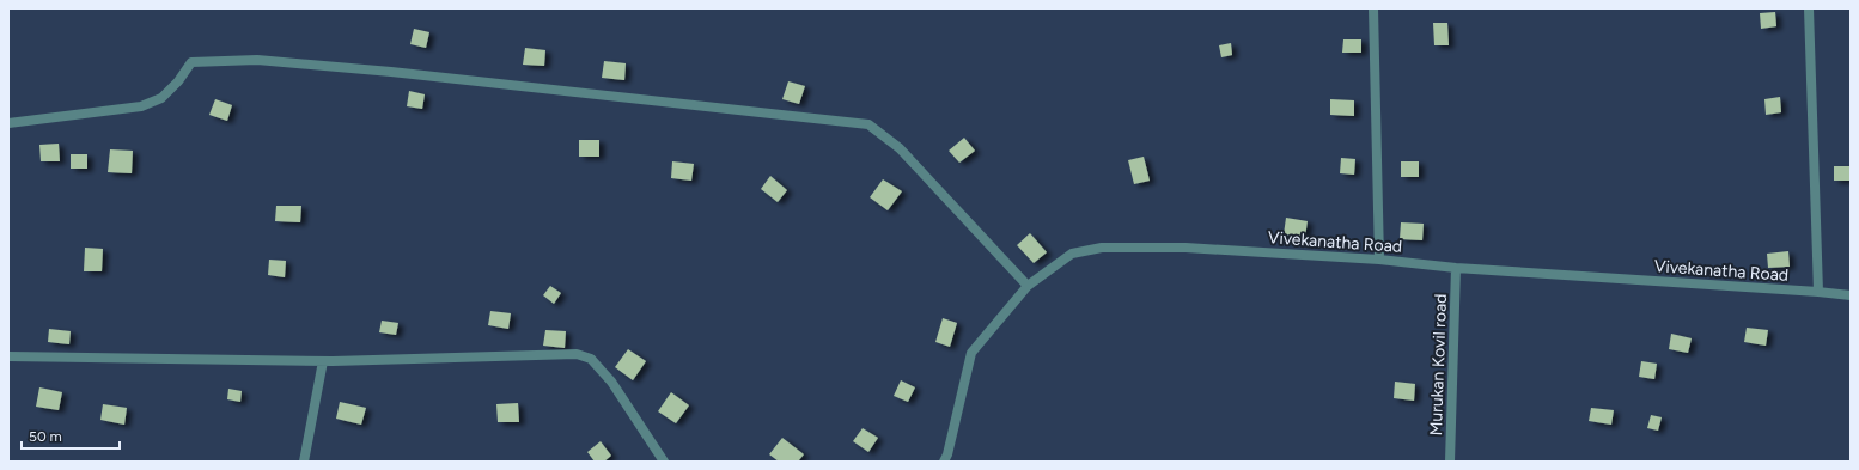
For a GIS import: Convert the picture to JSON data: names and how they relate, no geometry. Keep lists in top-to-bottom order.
{
  "streets": {
    "street": ["Vivekanatha Road", "Murukan Kovil road"]
  },
  "crossings": [
    ["Vivekanatha Road", "Murukan Kovil road"]
  ],
  "scale_bar": "50 m"
}
